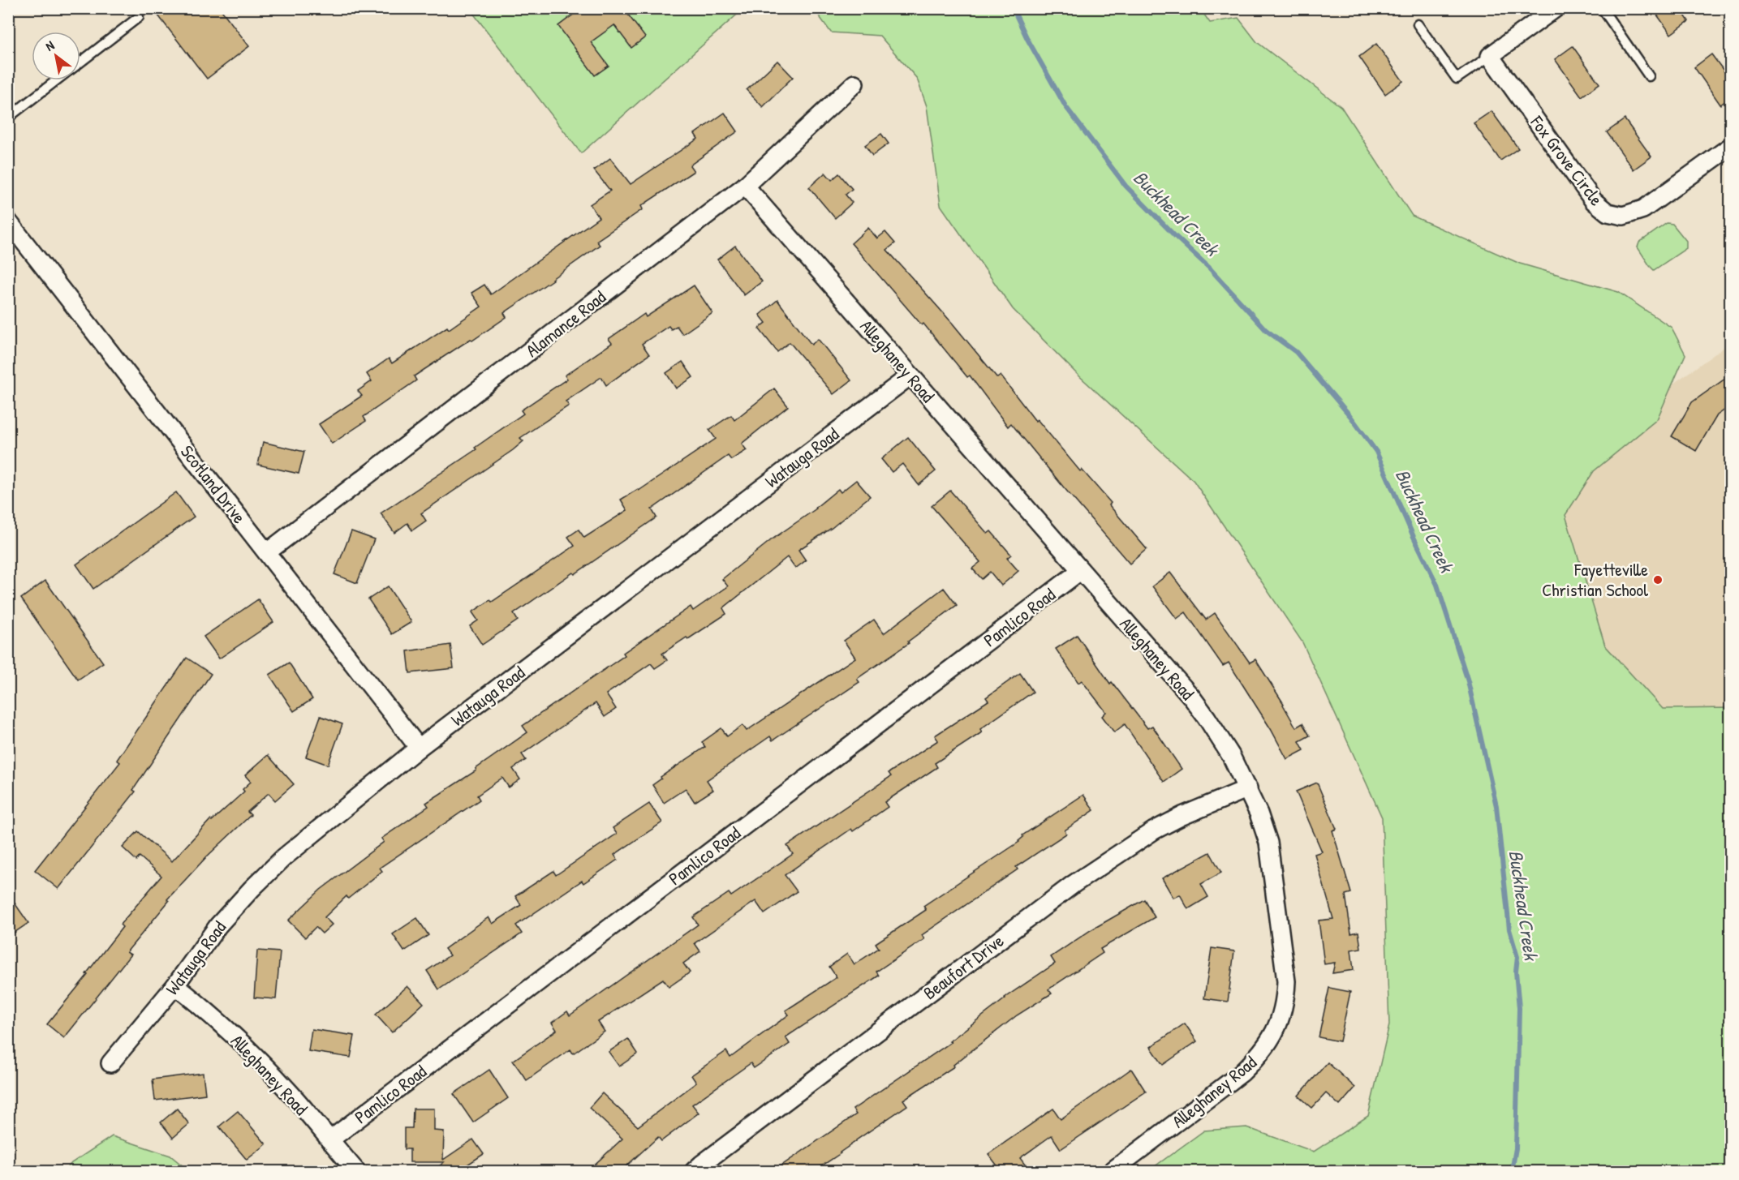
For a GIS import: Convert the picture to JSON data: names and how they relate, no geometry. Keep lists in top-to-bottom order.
{
  "streets": {
    "street": [
      "Fox Grove Circle",
      "Alamance Road",
      "Alleghaney Road",
      "Watauga Road",
      "Scotland Drive",
      "Pamlico Road",
      "Beaufort Drive"
    ]
  },
  "crossings": [
    ["Alamance Road", "Alleghaney Road"],
    ["Alamance Road", "Scotland Drive"],
    ["Alleghaney Road", "Watauga Road"],
    ["Alleghaney Road", "Pamlico Road"],
    ["Alleghaney Road", "Beaufort Drive"],
    ["Watauga Road", "Scotland Drive"]
  ],
  "water": ["Buckhead Creek"],
  "places": ["Fayetteville Christian School"],
  "north": "top left"
}
